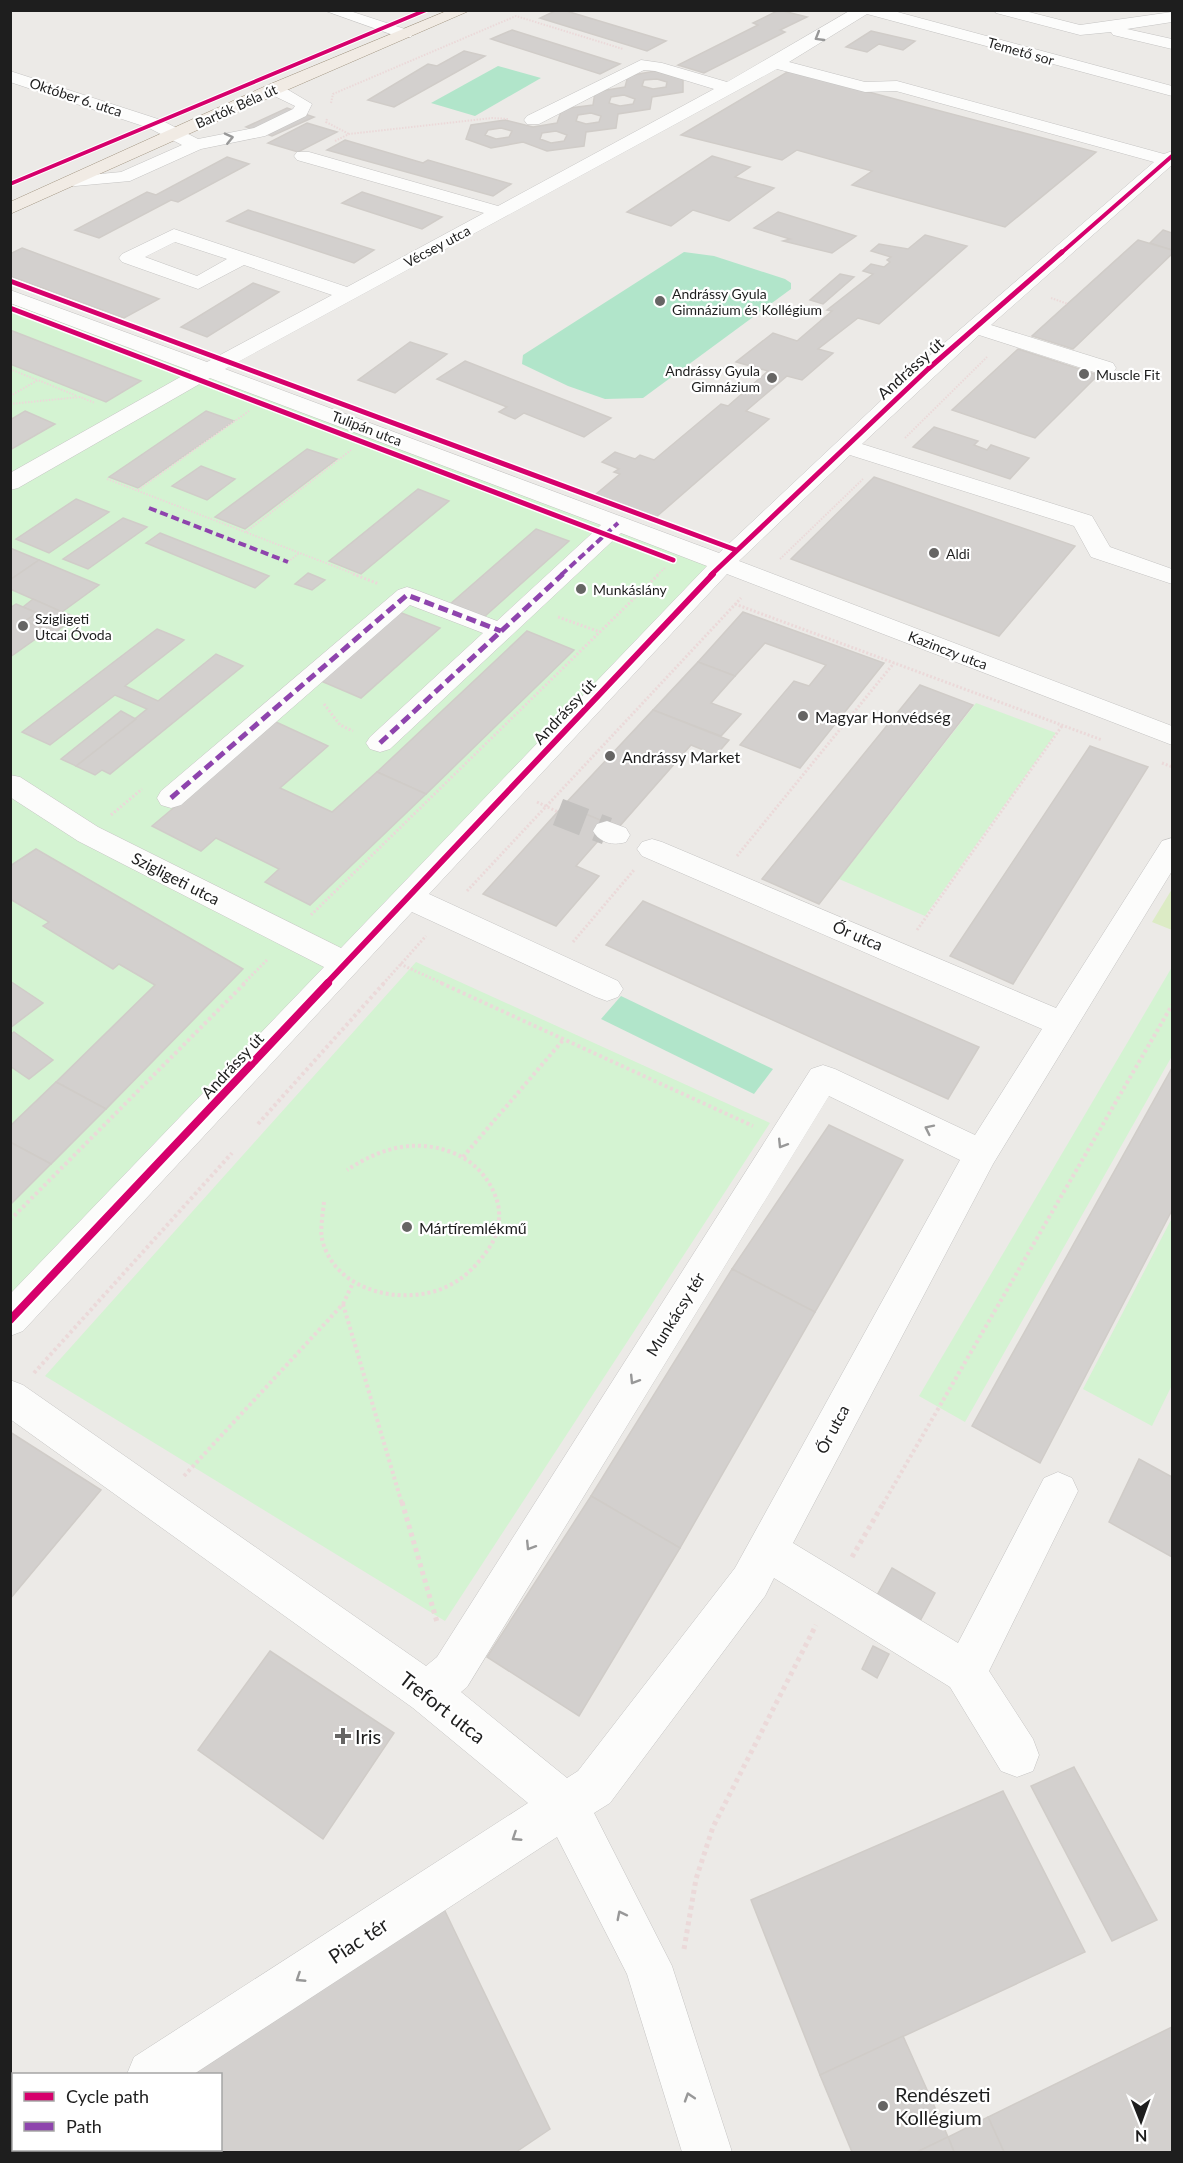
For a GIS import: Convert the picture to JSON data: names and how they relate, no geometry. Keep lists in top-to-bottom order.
{
  "streets": {
    "main road": ["Bartók Béla út"],
    "street": [
      "Temető sor",
      "Október 6. utca",
      "Vécsey utca",
      "Andrássy út",
      "Tulipán utca",
      "Kazinczy utca",
      "Szigligeti utca",
      "Őr utca",
      "Munkácsy tér",
      "Trefort utca",
      "Piac tér"
    ]
  },
  "crossings": [
    ["Október 6. utca", "Bartók Béla út"],
    ["Vécsey utca", "Tulipán utca"],
    ["Andrássy út", "Tulipán utca"],
    ["Andrássy út", "Kazinczy utca"],
    ["Andrássy út", "Szigligeti utca"],
    ["Tulipán utca", "Kazinczy utca"],
    ["Őr utca", "Munkácsy tér"],
    ["Őr utca", "Trefort utca"],
    ["Őr utca", "Piac tér"],
    ["Munkácsy tér", "Trefort utca"],
    ["Trefort utca", "Piac tér"]
  ],
  "one_way": ["Munkácsy tér", "Trefort utca", "Piac tér"],
  "places": {
    "other": [
      "Andrássy Gyula Gimnázium és Kollégium",
      "Muscle Fit",
      "Andrássy Gyula Gimnázium",
      "Aldi",
      "Munkáslány",
      "Szigligeti Utcai Óvoda",
      "Magyar Honvédség",
      "Andrássy Market",
      "Mártíremlékmű",
      "Rendészeti Kollégium"
    ],
    "health": ["Iris"]
  },
  "legend": ["Cycle path", "Path"],
  "north": "bottom"
}
